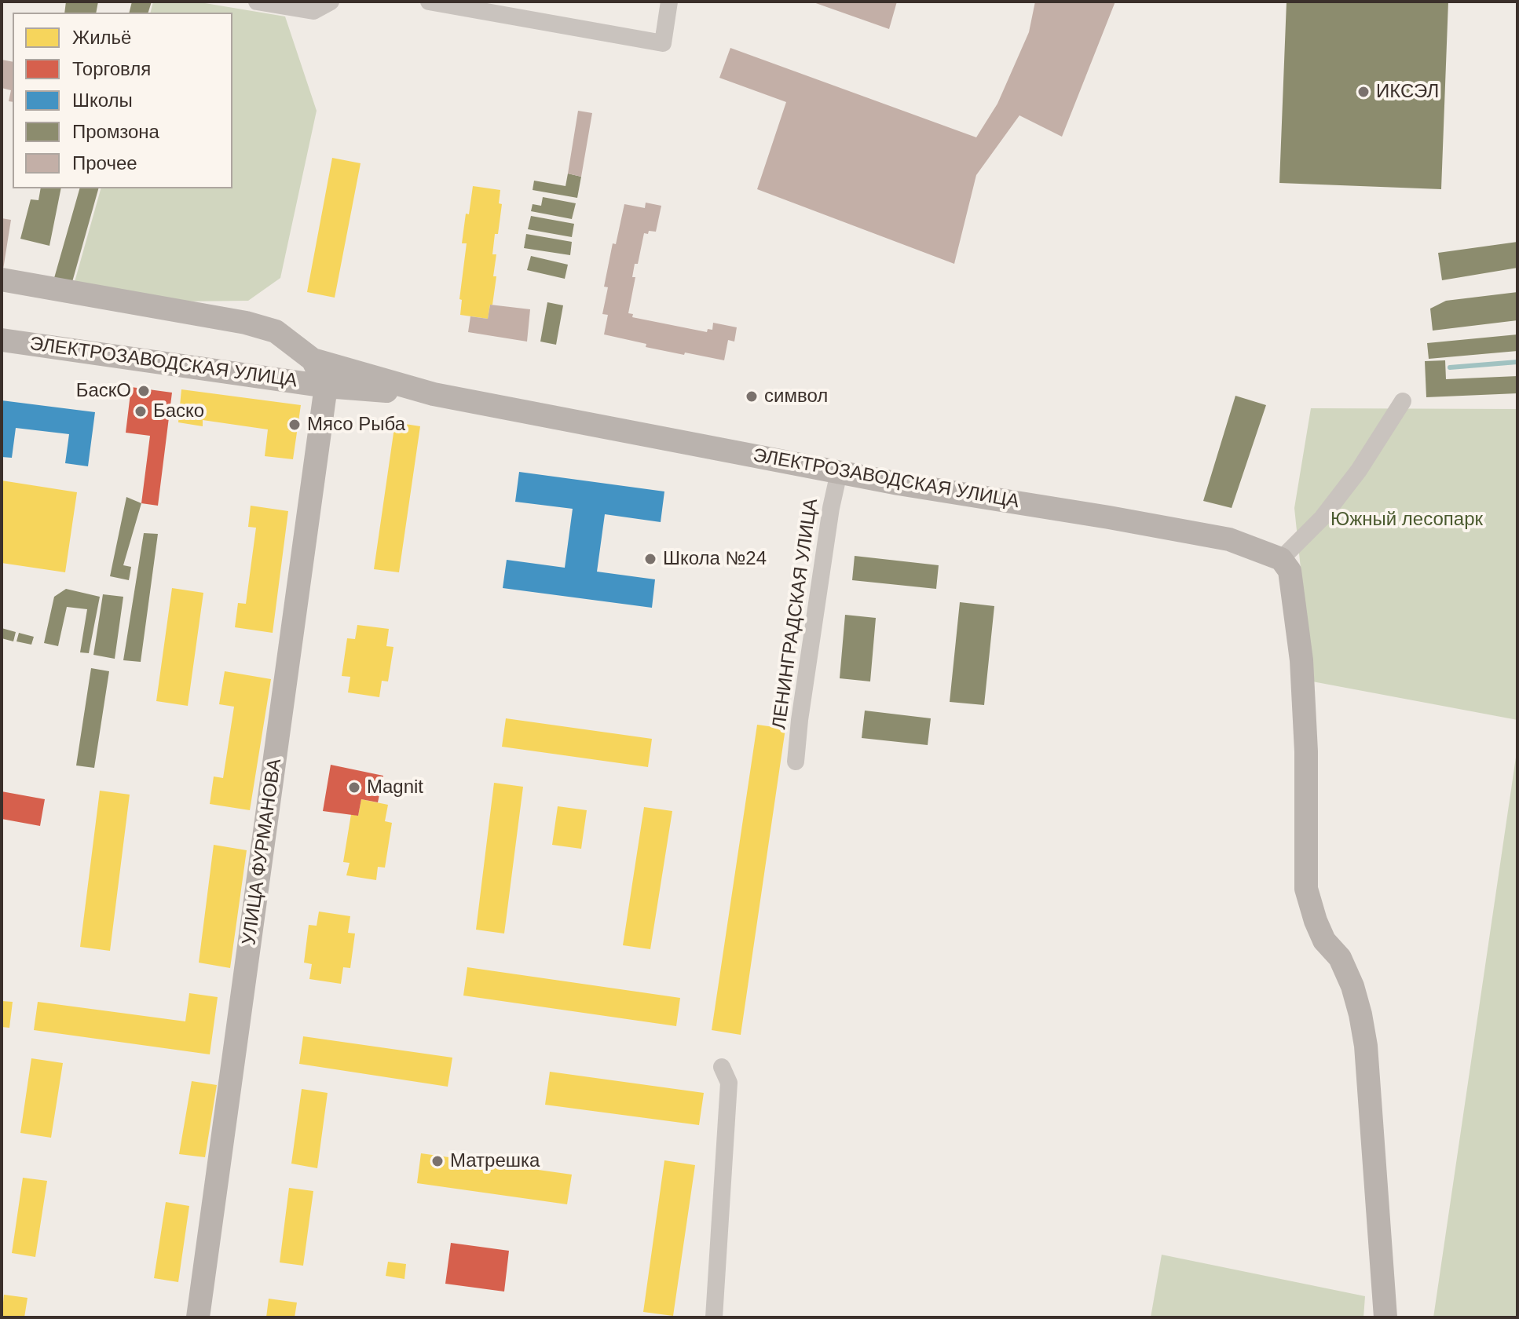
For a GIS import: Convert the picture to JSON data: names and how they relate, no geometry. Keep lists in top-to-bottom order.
{
  "streets": {
    "street": ["ЭЛЕКТРОЗАВОДСКАЯ УЛИЦА", "ЛЕНИНГРАДСКАЯ УЛИЦА", "УЛИЦА ФУРМАНОВА"]
  },
  "crossings": [
    ["ЭЛЕКТРОЗАВОДСКАЯ УЛИЦА", "ЛЕНИНГРАДСКАЯ УЛИЦА"],
    ["ЭЛЕКТРОЗАВОДСКАЯ УЛИЦА", "УЛИЦА ФУРМАНОВА"]
  ],
  "parks": ["Южный лесопарк"],
  "places": [
    "ИКСЭЛ",
    "БаскО",
    "символ",
    "Баско",
    "Мясо Рыба",
    "Школа №24",
    "Magnit",
    "Матрешка"
  ],
  "legend": [
    "Жильё",
    "Торговля",
    "Школы",
    "Промзона",
    "Прочее"
  ]
}
